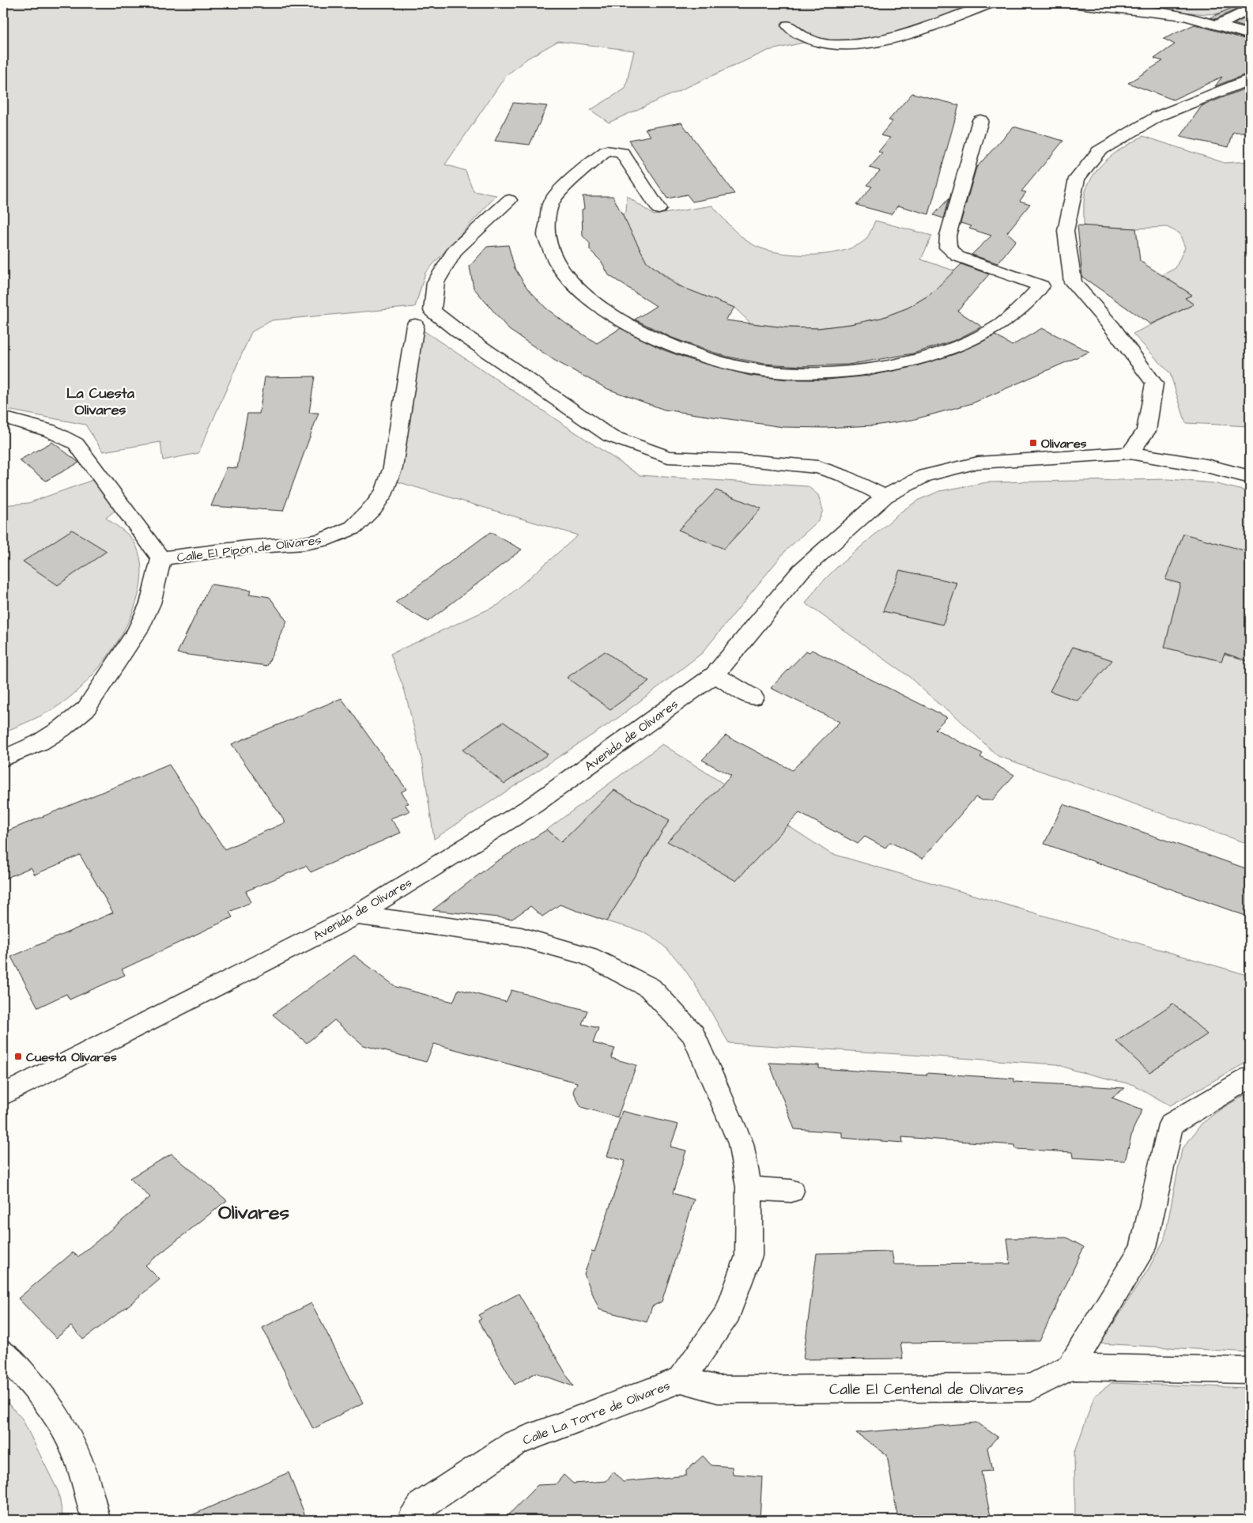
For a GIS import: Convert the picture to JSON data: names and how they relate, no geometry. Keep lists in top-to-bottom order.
{
  "streets": {
    "street": [
      "Calle El Pipón de Olivares",
      "Avenida de Olivares",
      "Calle El Centenal de Olivares",
      "Calle La Torre de Olivares"
    ]
  },
  "crossings": [
    ["Avenida de Olivares", "Calle La Torre de Olivares"],
    ["Calle El Centenal de Olivares", "Calle La Torre de Olivares"]
  ],
  "districts": ["La Cuesta Olivares", "Olivares"],
  "places": {
    "transit": ["Olivares", "Cuesta Olivares"]
  }
}
